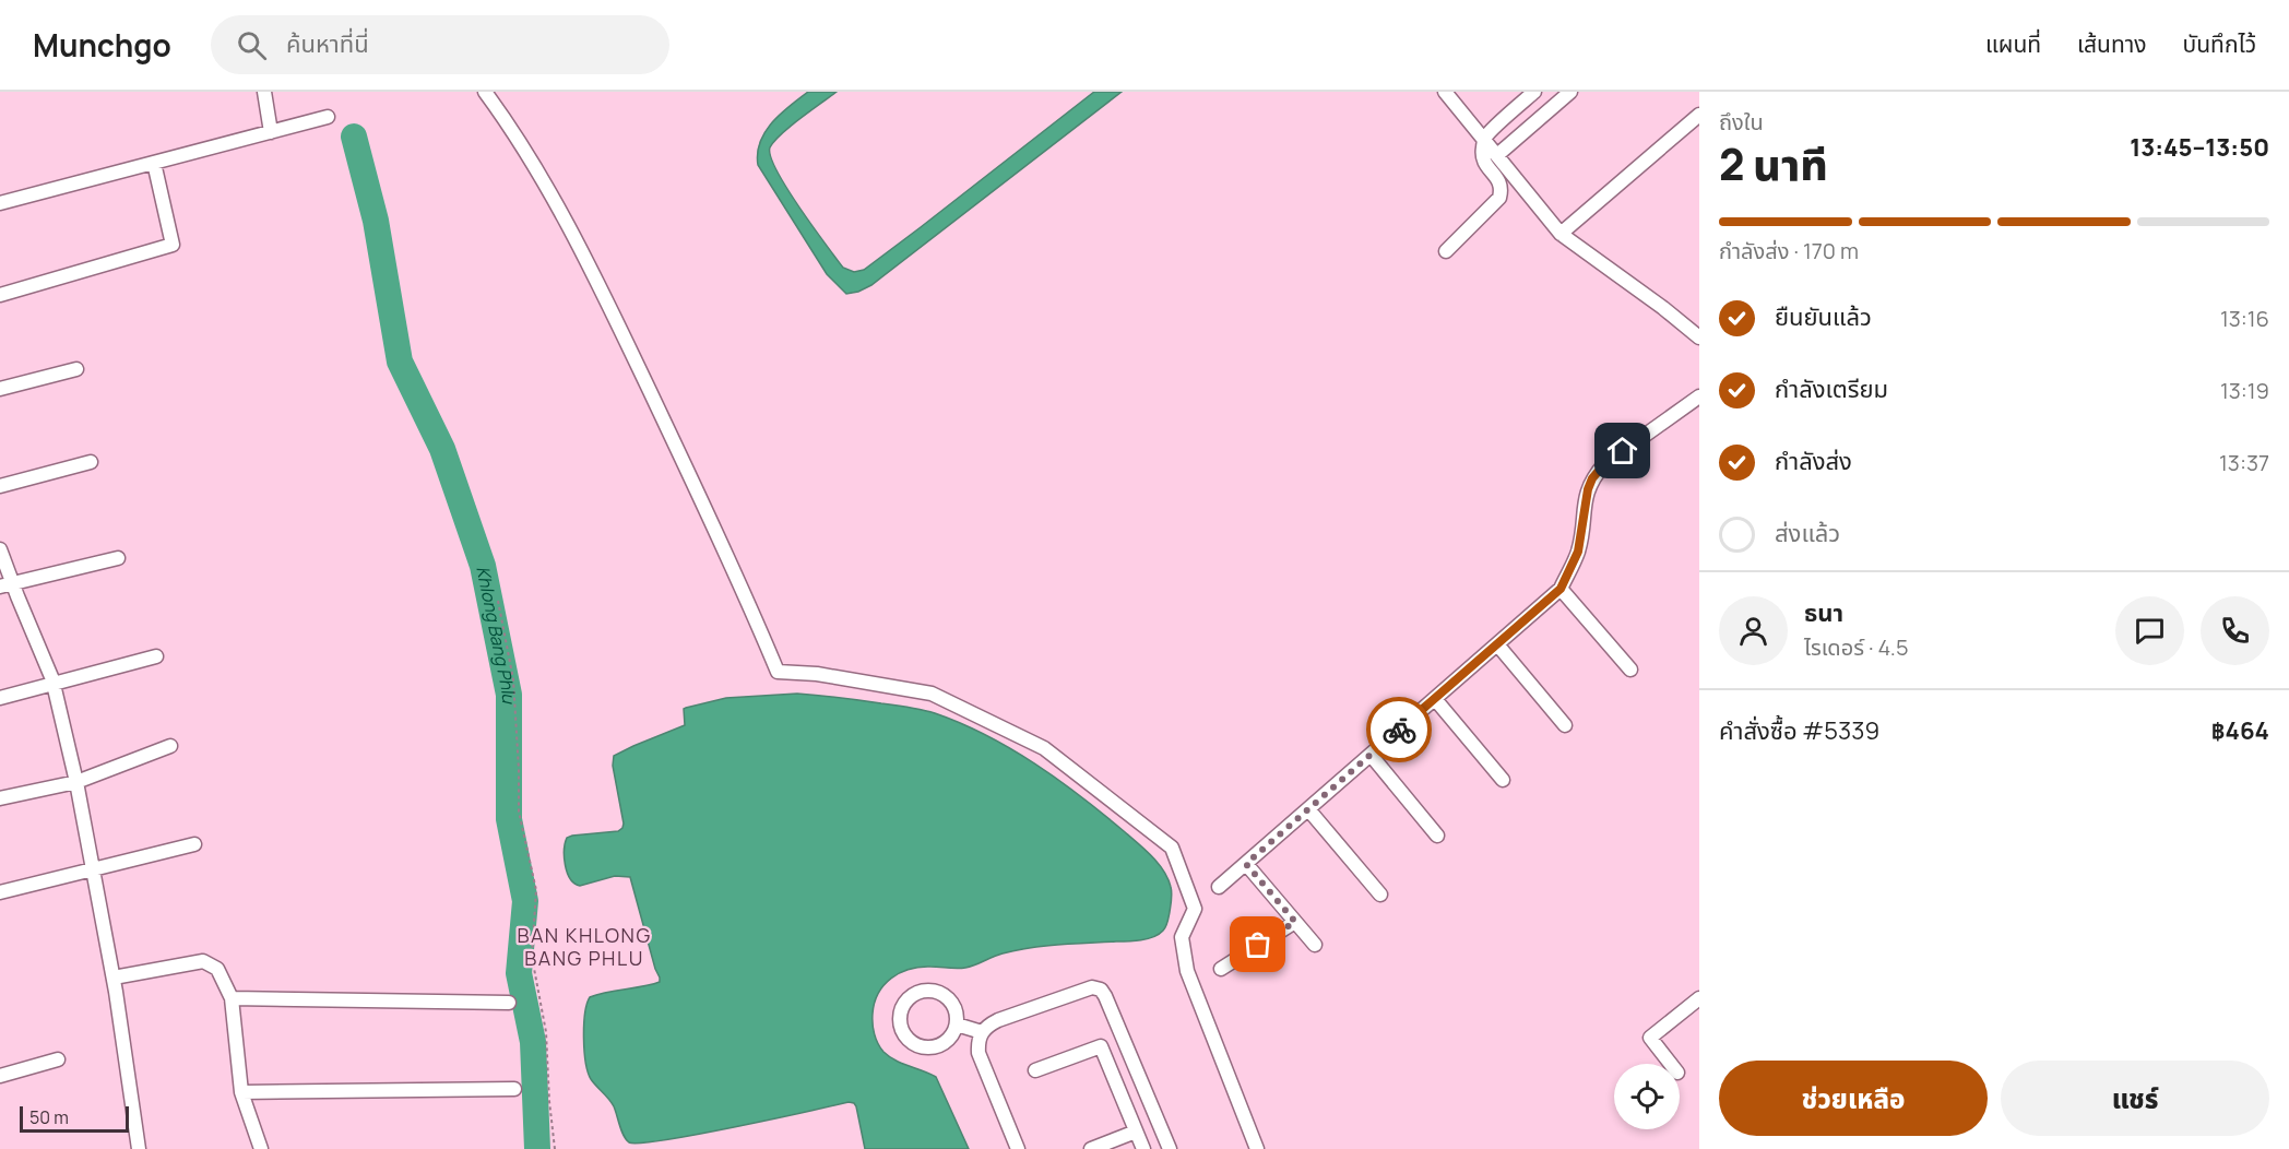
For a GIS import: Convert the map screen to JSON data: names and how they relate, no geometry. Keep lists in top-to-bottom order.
{
  "districts": ["BAN KHLONG BANG PHLU"],
  "water": ["Khlong Bang Phlu"],
  "scale_bar": "50 m",
  "page": {
    "header": "Munchgo",
    "search": "ค้นหาที่นี่",
    "nav": ["แผนที่", "เส้นทาง", "บันทึกไว้"],
    "heading": ["2 นาที", "ถึงใน", "13:45–13:50"],
    "panel": [
      "ธนา",
      "ไรเดอร์ · 4.5",
      "คำสั่งซื้อ #5339",
      "฿464"
    ],
    "bar": "กำลังส่ง · 170 m",
    "list": [
      ["ยืนยันแล้ว", "13:16"],
      ["กำลังเตรียม", "13:19"],
      ["กำลังส่ง", "13:37"],
      "ส่งแล้ว"
    ],
    "buttons": ["ช่วยเหลือ", "แชร์"],
    "scale": "50 m"
  }
}
